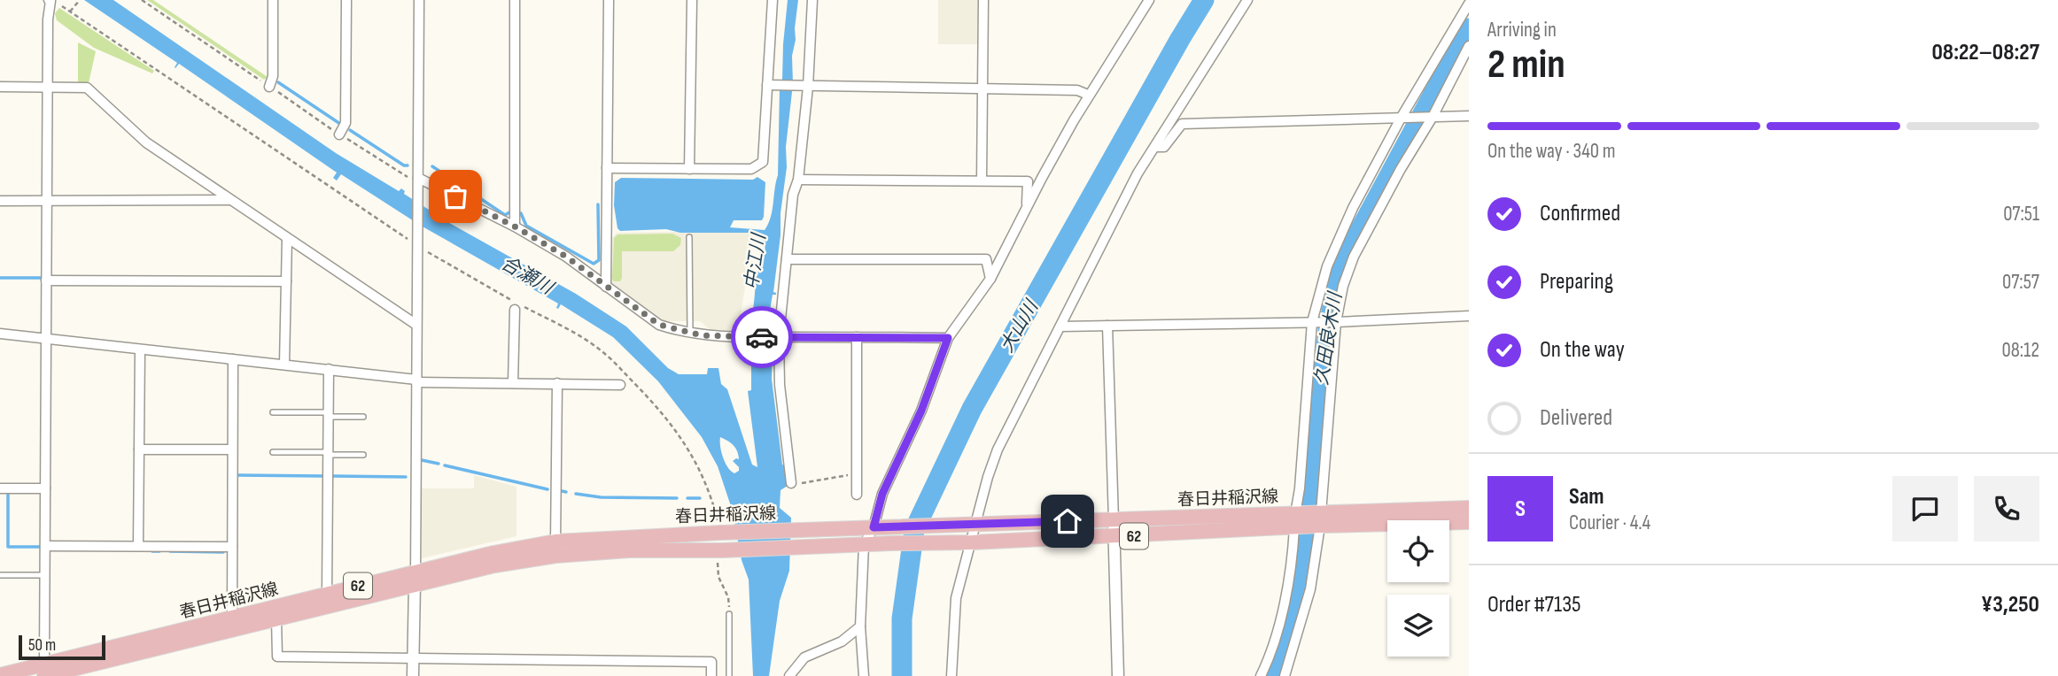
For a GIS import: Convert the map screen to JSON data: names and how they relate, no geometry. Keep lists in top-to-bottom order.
{
  "streets": {
    "main road": ["春日井稲沢線", "62"]
  },
  "water": [
    "中江川",
    "合瀬川",
    "大山川",
    "久田良木川"
  ],
  "scale_bar": "50 m",
  "page": {
    "heading": ["2 min", "Arriving in", "08:22–08:27"],
    "panel": [
      "Sam",
      "Courier · 4.4",
      "Order #7135",
      "¥3,250"
    ],
    "bar": "On the way · 340 m",
    "list": [
      ["Confirmed", "07:51"],
      ["Preparing", "07:57"],
      ["On the way", "08:12"],
      "Delivered"
    ],
    "round": "S",
    "scale": "50 m"
  }
}
